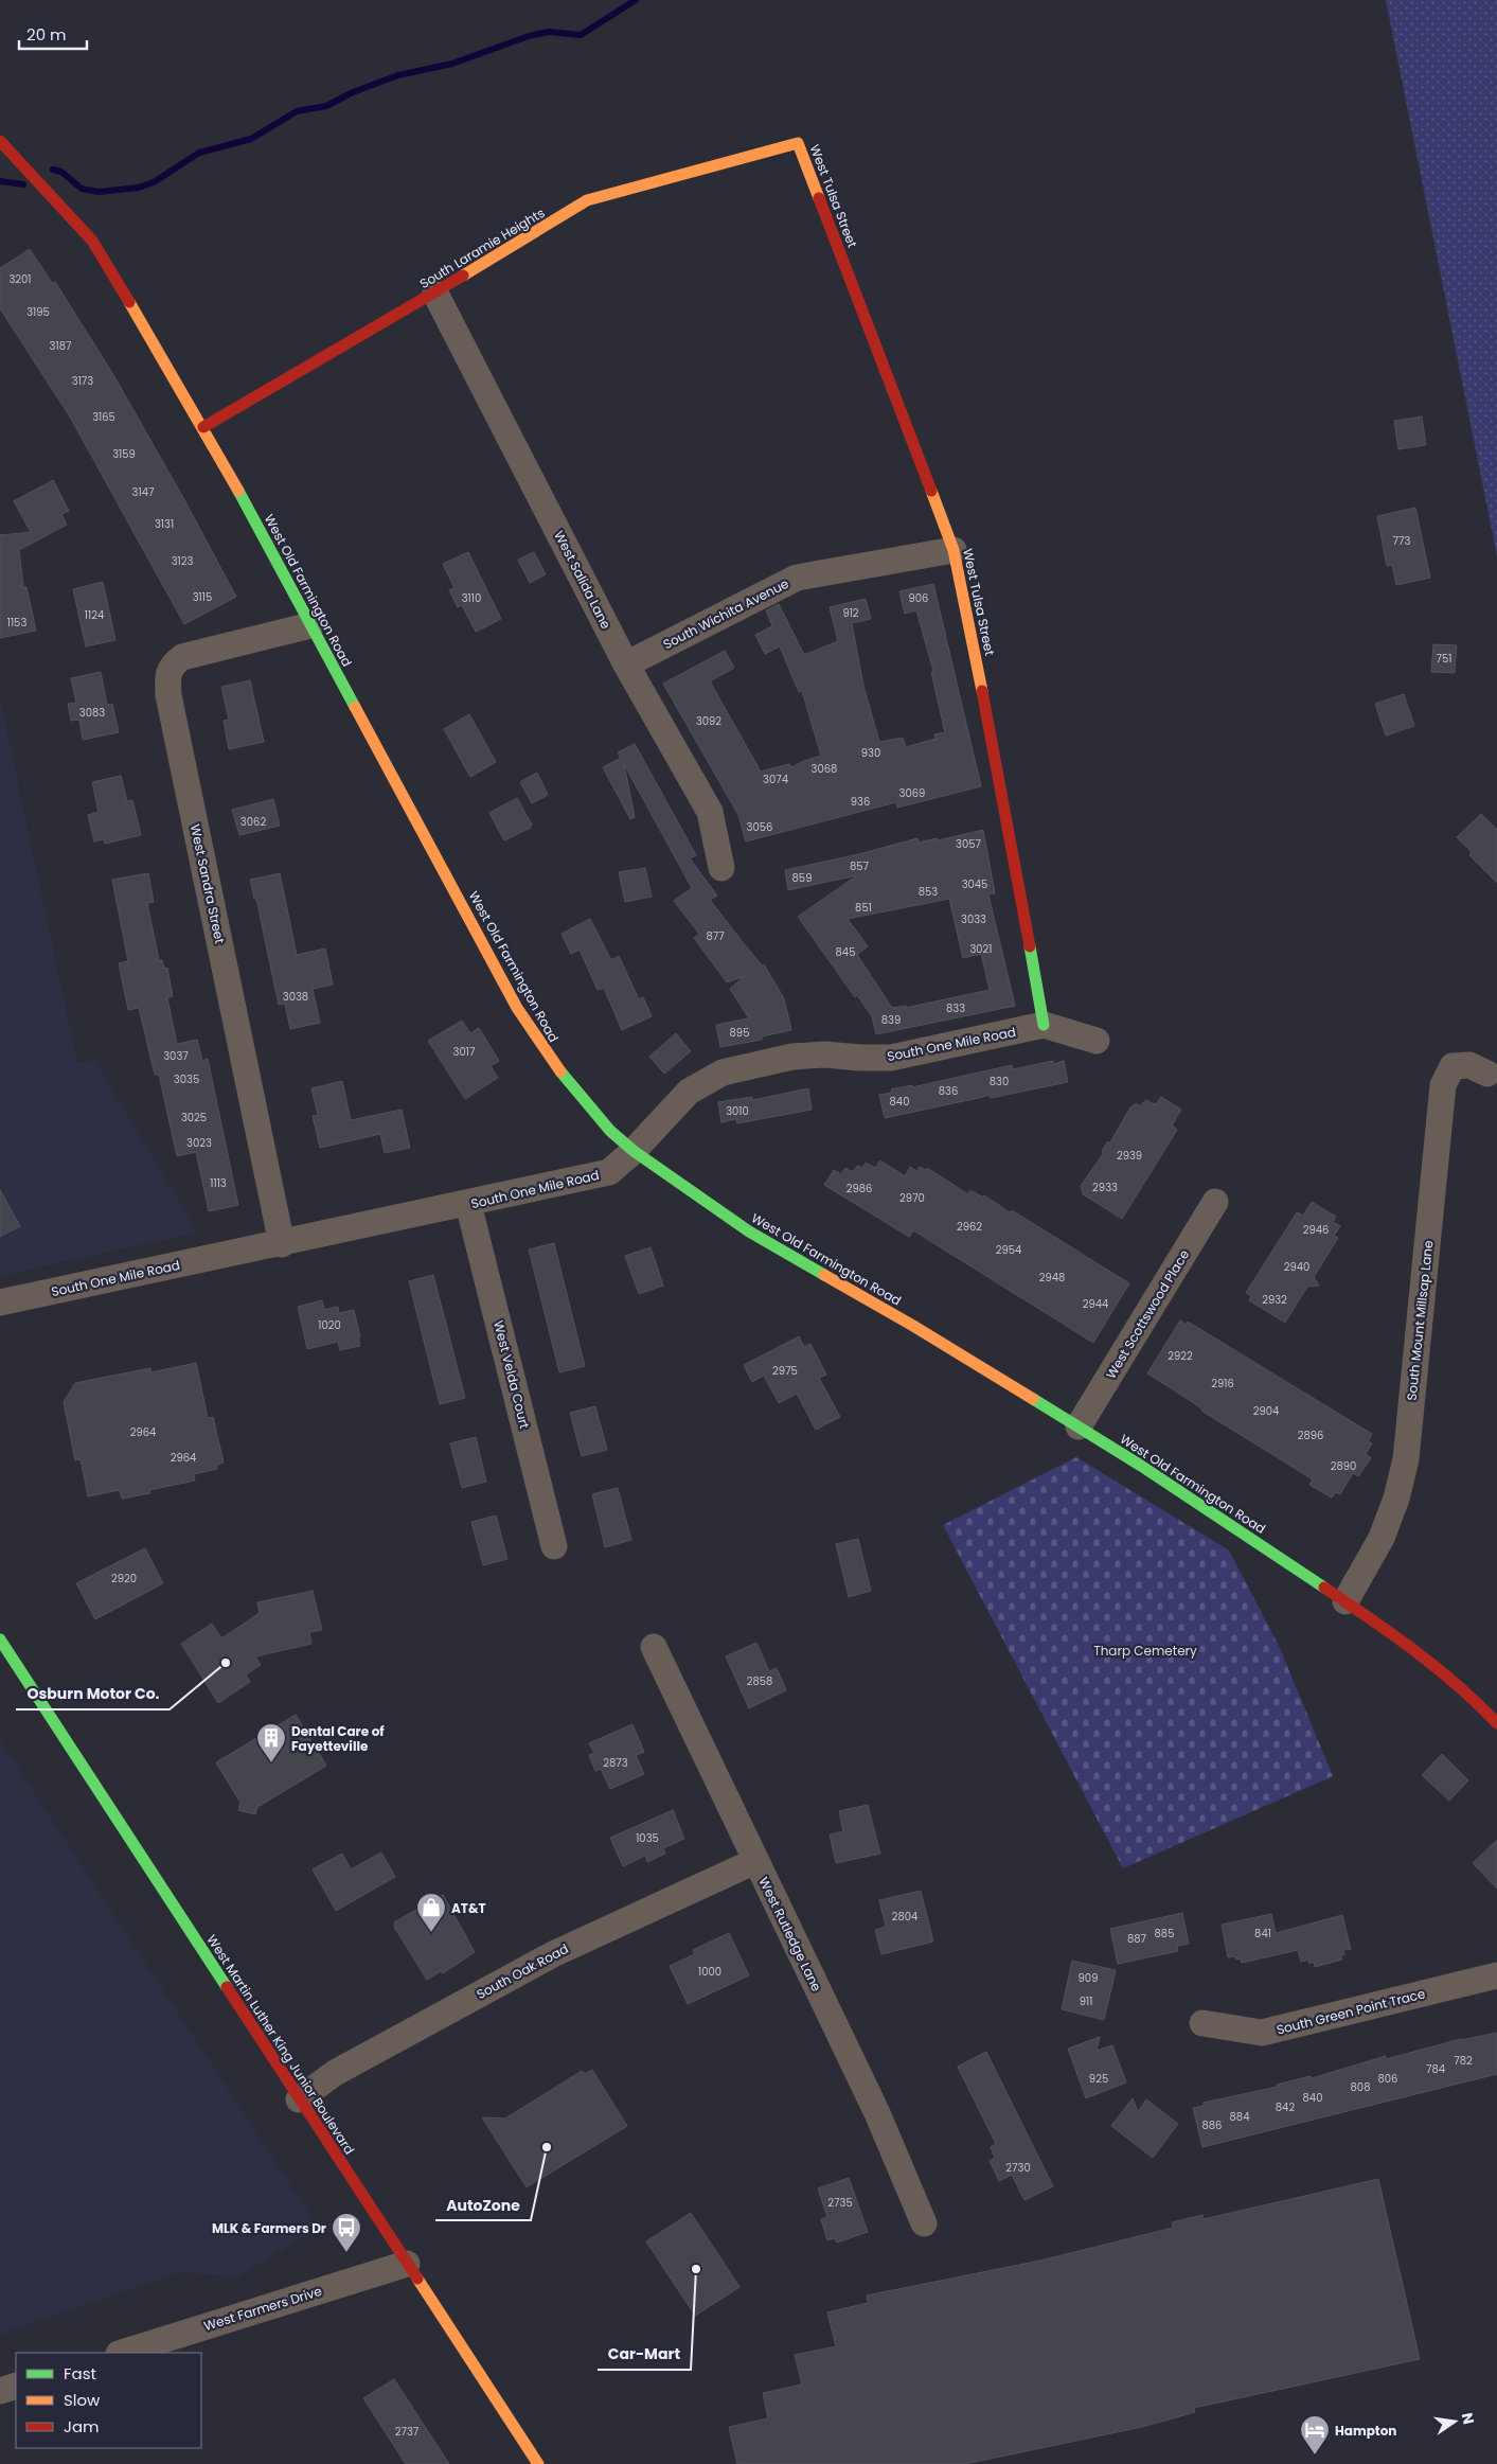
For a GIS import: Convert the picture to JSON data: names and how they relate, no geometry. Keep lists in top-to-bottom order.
{
  "streets": {
    "main road": [
      "West Tulsa Street",
      "South Laramie Heights",
      "West Old Farmington Road",
      "West Martin Luther King Junior Boulevard"
    ],
    "street": [
      "West Salida Lane",
      "South Wichita Avenue",
      "West Sandra Street",
      "South One Mile Road",
      "West Scottswood Place",
      "South Mount Millsap Lane",
      "West Velda Court",
      "West Rutledge Lane",
      "South Oak Road",
      "South Green Point Trace",
      "West Farmers Drive"
    ]
  },
  "crossings": [
    ["West Tulsa Street", "South Laramie Heights"],
    ["West Tulsa Street", "South Wichita Avenue"],
    ["West Tulsa Street", "South One Mile Road"],
    ["South Laramie Heights", "West Salida Lane"],
    ["South Laramie Heights", "West Old Farmington Road"],
    ["West Salida Lane", "South Wichita Avenue"],
    ["West Old Farmington Road", "West Sandra Street"],
    ["West Old Farmington Road", "South One Mile Road"],
    ["West Old Farmington Road", "West Scottswood Place"],
    ["West Old Farmington Road", "South Mount Millsap Lane"],
    ["West Sandra Street", "South One Mile Road"],
    ["South One Mile Road", "West Velda Court"],
    ["West Rutledge Lane", "South Oak Road"],
    ["South Oak Road", "West Martin Luther King Junior Boulevard"],
    ["West Martin Luther King Junior Boulevard", "West Farmers Drive"]
  ],
  "parks": ["Tharp Cemetery"],
  "places": {
    "other": ["Osburn Motor Co.", "AutoZone", "Car-Mart"],
    "building": ["Dental Care of Fayetteville"],
    "shop": ["AT&T"],
    "bus stop": ["MLK & Farmers Dr"],
    "hotel": ["Hampton"]
  },
  "house_numbers": [
    "3201",
    "3195",
    "3187",
    "3173",
    "3165",
    "3159",
    "3147",
    "3131",
    "773",
    "3123",
    "3115",
    "3110",
    "906",
    "912",
    "1124",
    "1153",
    "751",
    "3083",
    "3092",
    "930",
    "3068",
    "3074",
    "3069",
    "936",
    "3062",
    "3056",
    "3057",
    "857",
    "859",
    "3045",
    "853",
    "851",
    "3033",
    "877",
    "3021",
    "845",
    "3038",
    "833",
    "839",
    "895",
    "3017",
    "3037",
    "3035",
    "830",
    "836",
    "840",
    "3010",
    "3025",
    "3023",
    "2939",
    "1113",
    "2933",
    "2986",
    "2970",
    "2962",
    "2946",
    "2954",
    "2940",
    "2948",
    "2932",
    "2944",
    "1020",
    "2922",
    "2975",
    "2916",
    "2904",
    "2964",
    "2896",
    "2964",
    "2890",
    "2920",
    "2858",
    "2873",
    "1035",
    "2804",
    "885",
    "841",
    "887",
    "1000",
    "909",
    "911",
    "782",
    "784",
    "925",
    "806",
    "808",
    "840",
    "842",
    "884",
    "886",
    "2730",
    "2735",
    "2737"
  ],
  "legend": ["Fast", "Slow", "Jam"],
  "scale_bar": "20 m",
  "north": "right"
}
